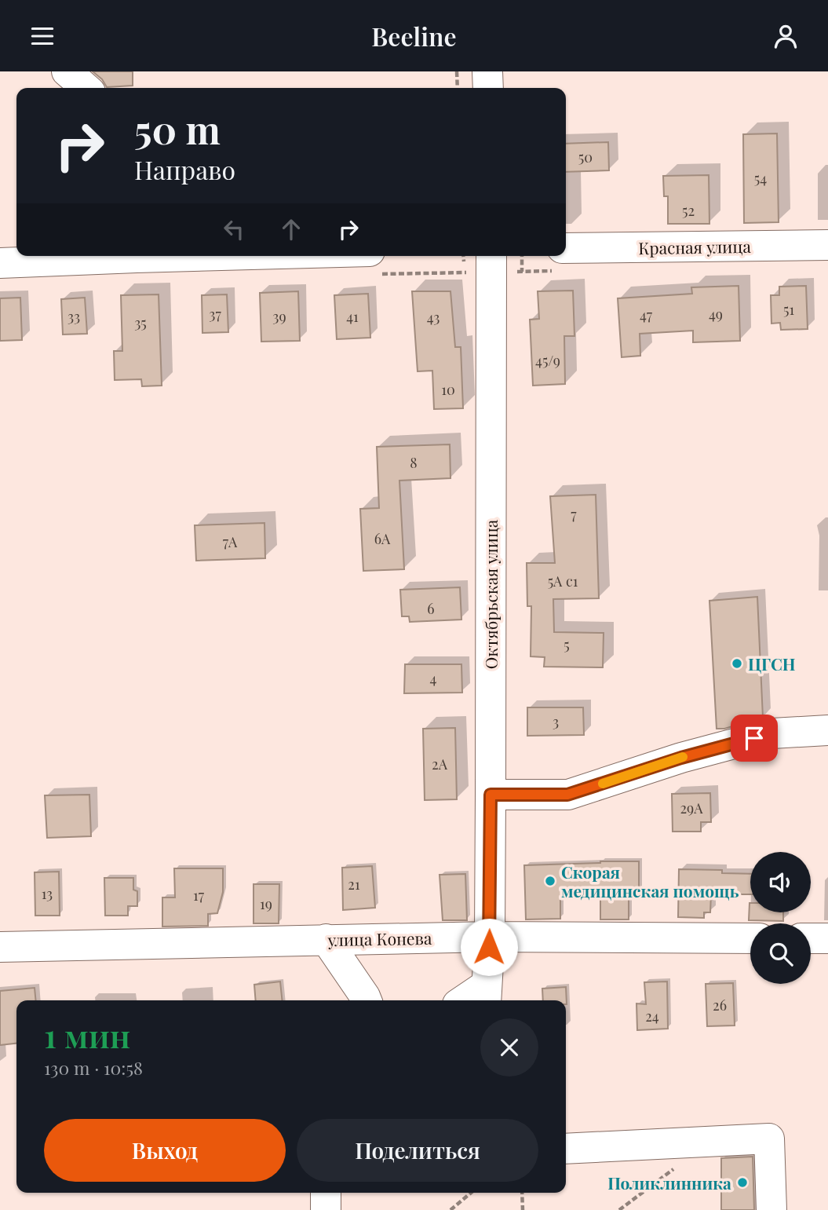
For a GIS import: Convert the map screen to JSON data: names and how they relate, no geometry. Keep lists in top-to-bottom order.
{
  "streets": {
    "street": ["Красная улица", "Октябрьская улица", "улица Конева"]
  },
  "crossings": [
    ["Октябрьская улица", "улица Конева"]
  ],
  "places": ["ЦГСН", "Скорая медицинская помощь", "Поликлинника"],
  "house_numbers": [
    "50",
    "54",
    "52",
    "51",
    "37",
    "49",
    "47",
    "33",
    "39",
    "41",
    "43",
    "35",
    "45/9",
    "10",
    "8",
    "7",
    "6А",
    "7А",
    "5А с1",
    "6",
    "5",
    "4",
    "3",
    "2А",
    "29А",
    "21",
    "13",
    "17",
    "19",
    "26",
    "24"
  ],
  "page": {
    "header": "Beeline",
    "turn": ["50 m", "Направо"],
    "heading": ["1 мин", "130 m · 10:58"],
    "buttons": ["Выход", "Поделиться"]
  }
}
